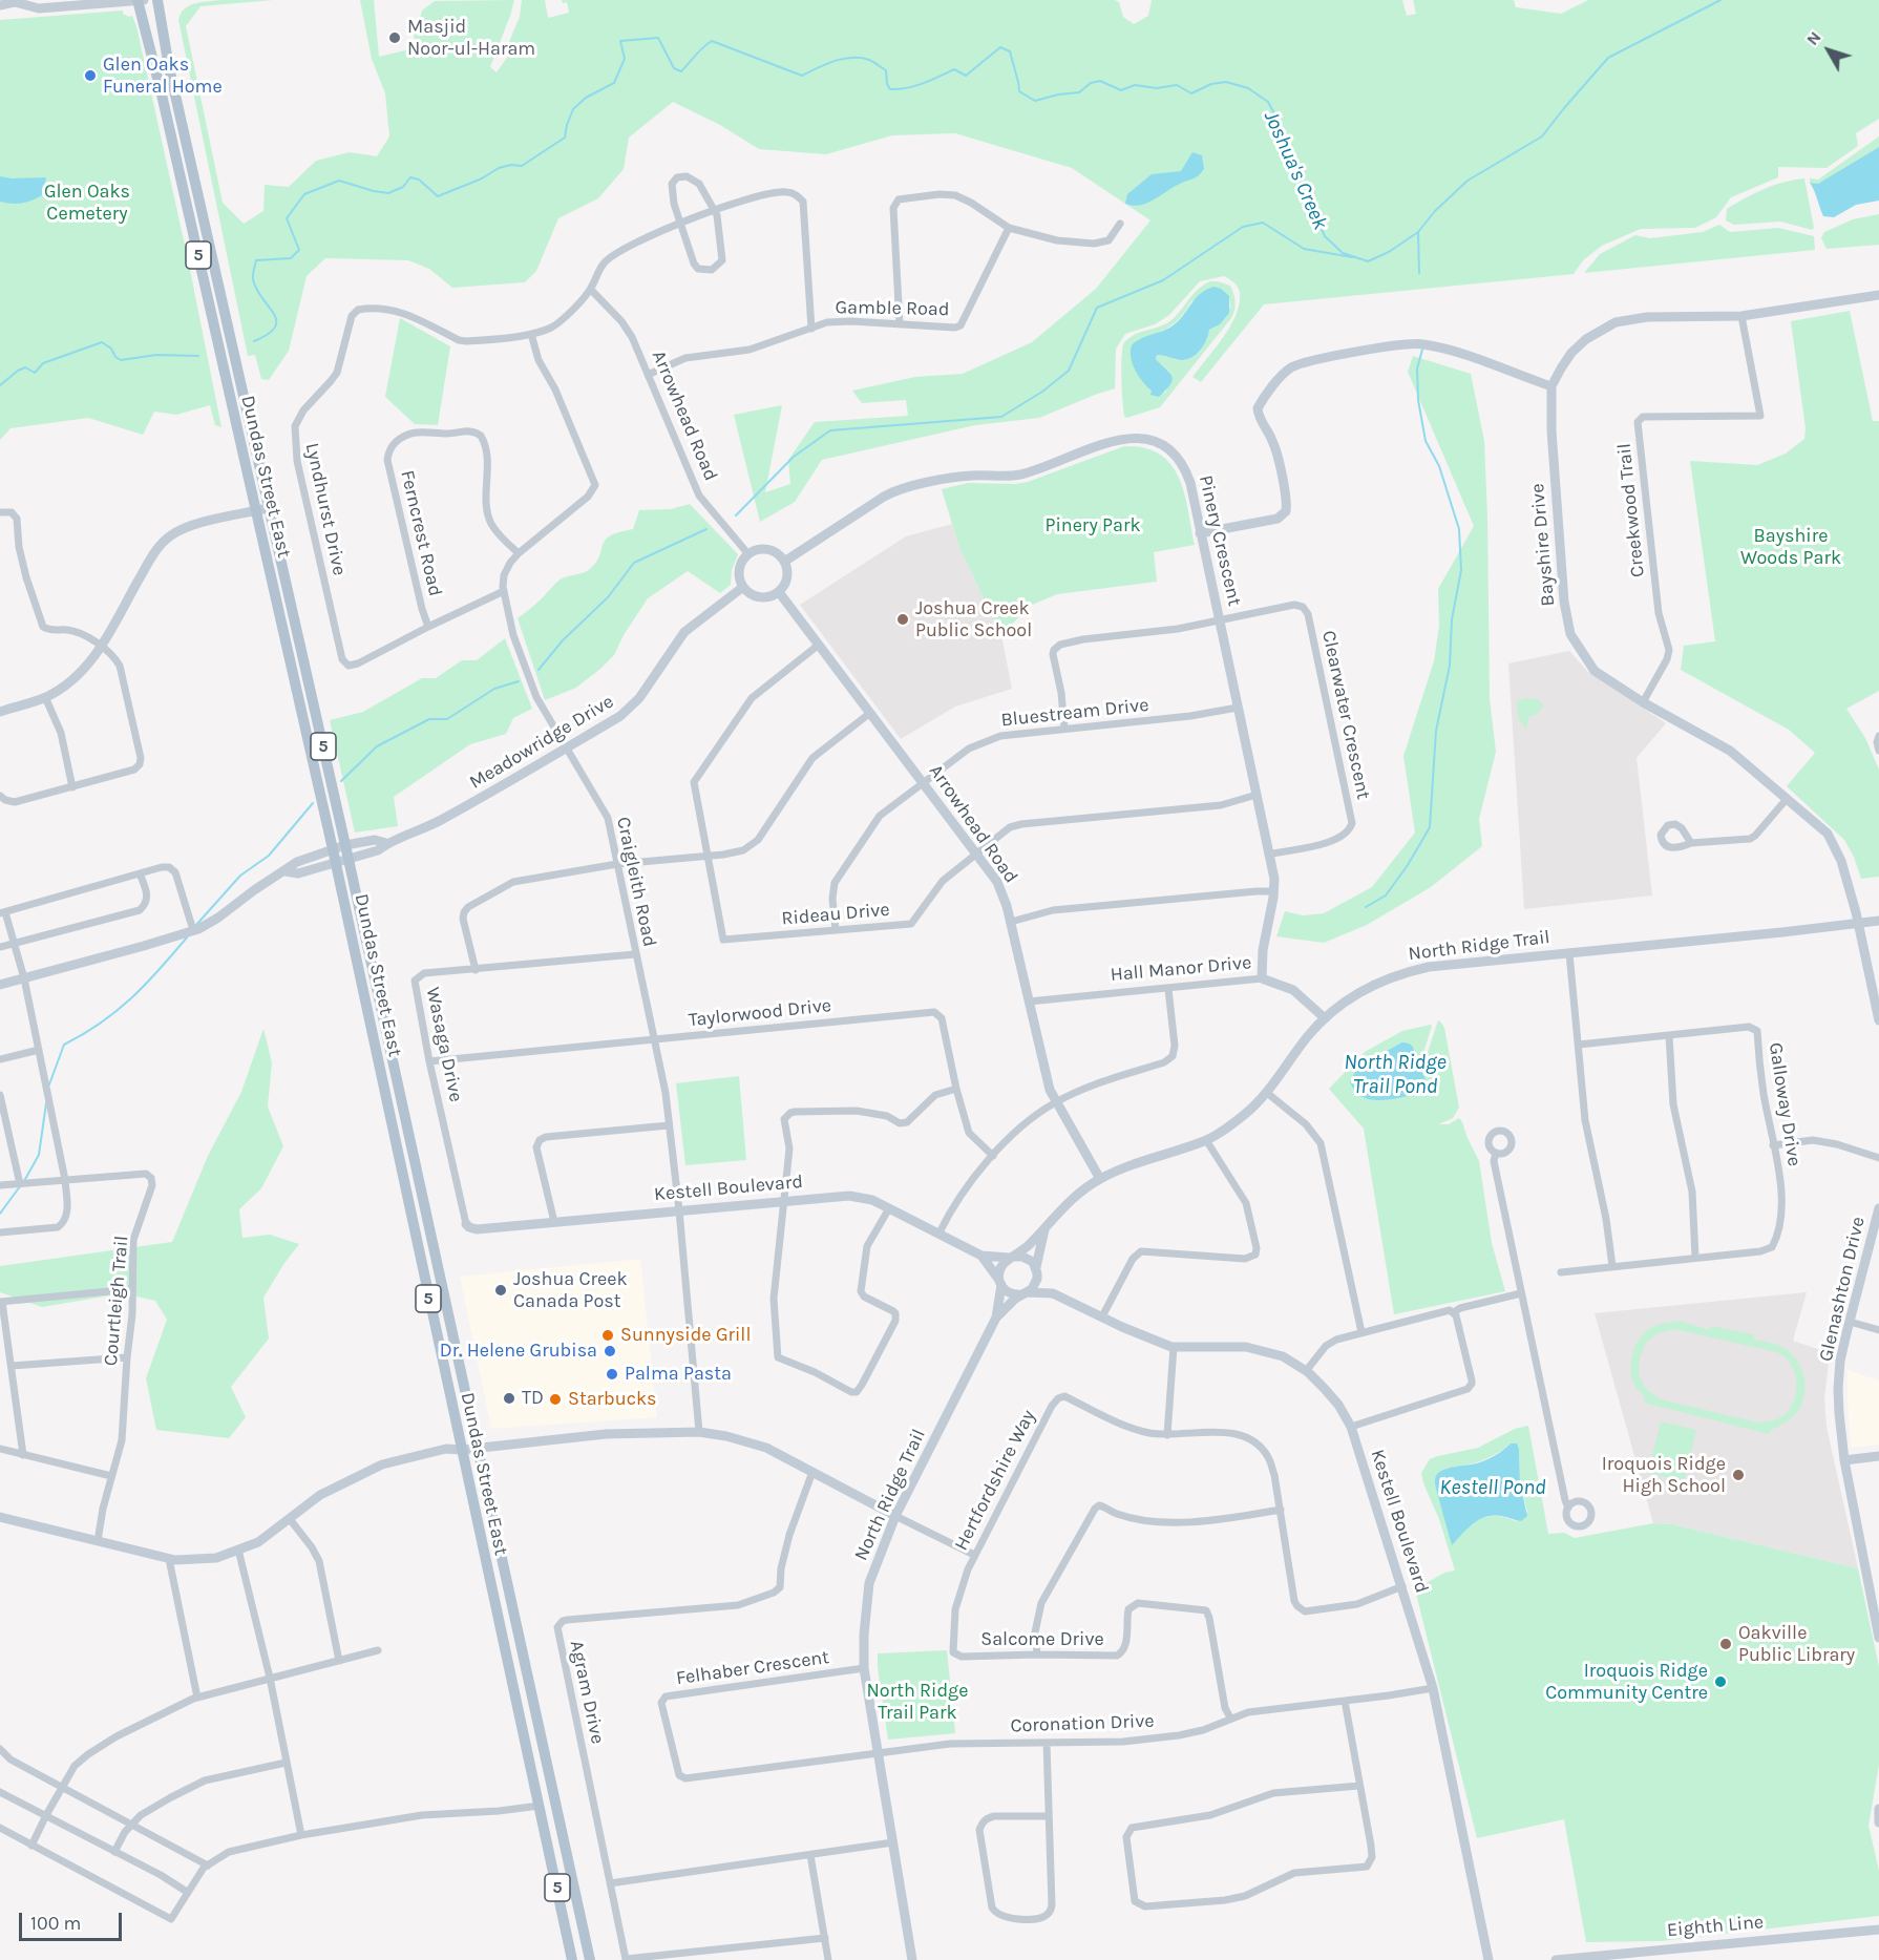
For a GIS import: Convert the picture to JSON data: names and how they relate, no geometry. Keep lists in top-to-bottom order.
{
  "streets": {
    "main road": ["5", "Dundas Street East"],
    "street": [
      "Gamble Road",
      "Arrowhead Road",
      "Lyndhurst Drive",
      "Creekwood Trail",
      "Ferncrest Road",
      "Pinery Crescent",
      "Bayshire Drive",
      "Bluestream Drive",
      "Clearwater Crescent",
      "Meadowridge Drive",
      "Craigleith Road",
      "Rideau Drive",
      "North Ridge Trail",
      "Hall Manor Drive",
      "Taylorwood Drive",
      "Wasaga Drive",
      "Galloway Drive",
      "Kestell Boulevard",
      "Glenashton Drive",
      "Courtleigh Trail",
      "Hertfordshire Way",
      "Salcome Drive",
      "Felhaber Crescent",
      "Agram Drive",
      "Coronation Drive",
      "Eighth Line"
    ]
  },
  "crossings": [
    ["Gamble Road", "Arrowhead Road"],
    ["Gamble Road", "Lyndhurst Drive"],
    ["Arrowhead Road", "Lyndhurst Drive"],
    ["Arrowhead Road", "Pinery Crescent"],
    ["Arrowhead Road", "Bluestream Drive"],
    ["Arrowhead Road", "Meadowridge Drive"],
    ["Arrowhead Road", "Rideau Drive"],
    ["Arrowhead Road", "North Ridge Trail"],
    ["Arrowhead Road", "Hall Manor Drive"],
    ["Dundas Street East", "Meadowridge Drive"],
    ["Lyndhurst Drive", "Ferncrest Road"],
    ["Lyndhurst Drive", "Craigleith Road"],
    ["Creekwood Trail", "Bayshire Drive"],
    ["Ferncrest Road", "Craigleith Road"],
    ["Pinery Crescent", "Bluestream Drive"],
    ["Pinery Crescent", "Clearwater Crescent"],
    ["Pinery Crescent", "Meadowridge Drive"],
    ["Pinery Crescent", "Rideau Drive"],
    ["Pinery Crescent", "Hall Manor Drive"],
    ["Bayshire Drive", "North Ridge Trail"],
    ["Bluestream Drive", "Rideau Drive"],
    ["Meadowridge Drive", "Craigleith Road"],
    ["Craigleith Road", "Taylorwood Drive"],
    ["Craigleith Road", "Wasaga Drive"],
    ["Craigleith Road", "Kestell Boulevard"],
    ["North Ridge Trail", "Hall Manor Drive"],
    ["North Ridge Trail", "Kestell Boulevard"],
    ["North Ridge Trail", "Felhaber Crescent"],
    ["North Ridge Trail", "Coronation Drive"],
    ["Taylorwood Drive", "Wasaga Drive"],
    ["Wasaga Drive", "Kestell Boulevard"],
    ["Kestell Boulevard", "Hertfordshire Way"],
    ["Kestell Boulevard", "Coronation Drive"],
    ["Hertfordshire Way", "Salcome Drive"],
    ["Salcome Drive", "Coronation Drive"],
    ["Felhaber Crescent", "Coronation Drive"]
  ],
  "water": ["Joshua's Creek", "North Ridge Trail Pond", "Kestell Pond"],
  "parks": [
    "Glen Oaks Cemetery",
    "Pinery Park",
    "Bayshire Woods Park",
    "North Ridge Trail Park"
  ],
  "places": [
    "Masjid Noor-ul-Haram",
    "Glen Oaks Funeral Home",
    "Joshua Creek Public School",
    "Joshua Creek Canada Post",
    "Sunnyside Grill",
    "Dr. Helene Grubisa",
    "Palma Pasta",
    "TD",
    "Starbucks",
    "Iroquois Ridge High School",
    "Oakville Public Library",
    "Iroquois Ridge Community Centre"
  ],
  "scale_bar": "100 m",
  "north": "top left"
}
